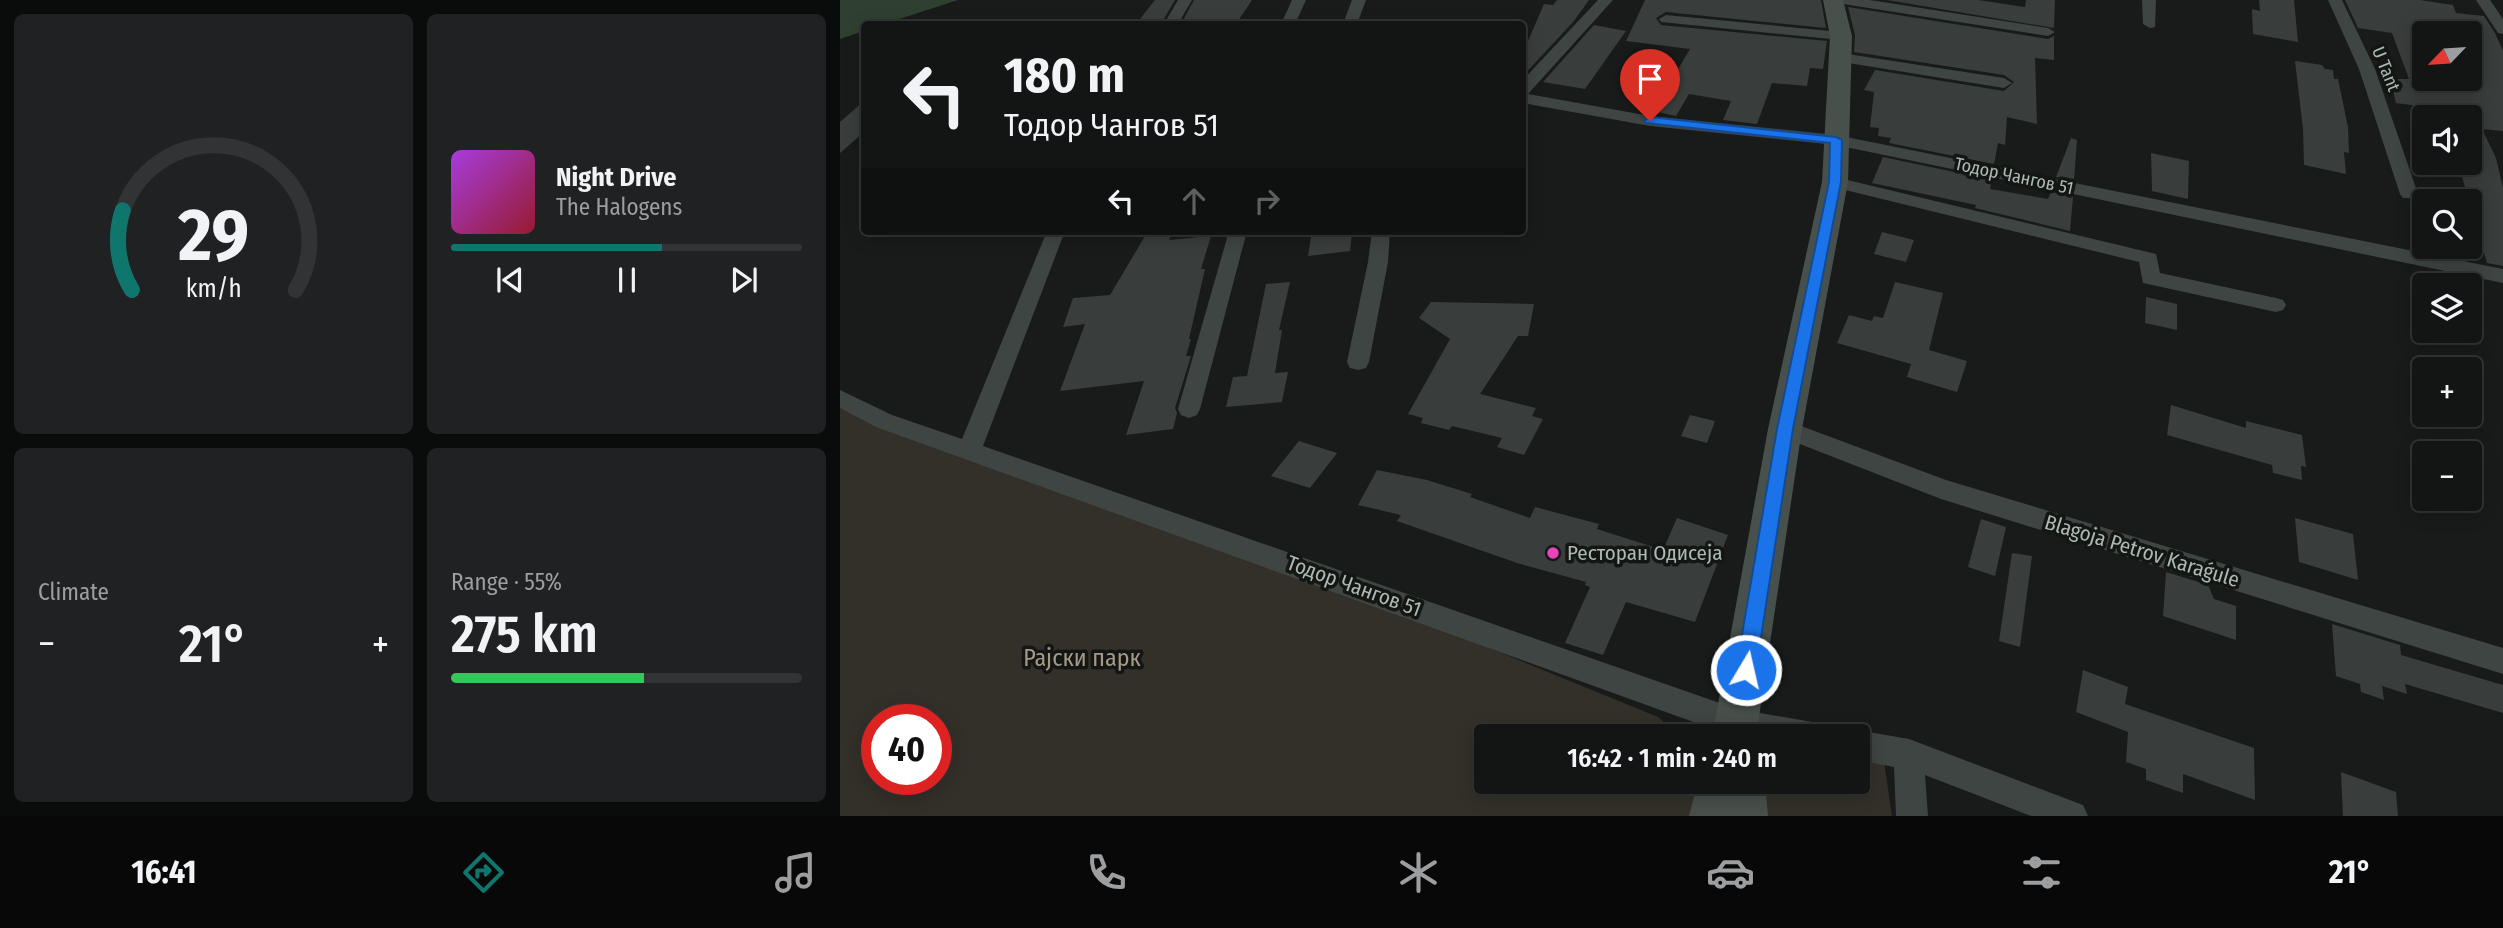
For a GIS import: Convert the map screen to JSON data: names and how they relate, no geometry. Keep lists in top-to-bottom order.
{
  "streets": {
    "street": ["U Tant", "Тодор Чангов 51", "Blagoja Petrov Karaǵule"]
  },
  "parks": ["Рајски парк"],
  "places": ["Ресторан Одисеја"],
  "north": "bottom left",
  "page": {
    "map_buttons": ["+", "−"],
    "turn": ["180 m", "Тодор Чангов 51"],
    "song": ["Night Drive", "The Halogens"],
    "tile": [
      "Climate",
      ["Range · 55%", "275 km"]
    ],
    "heat": ["−", "21°", "+"],
    "limit": "40",
    "trip": "16:42 · 1 min · 240 m",
    "tabs": ["16:41", "21°"],
    "gauge": ["29", "km/h"]
  }
}
